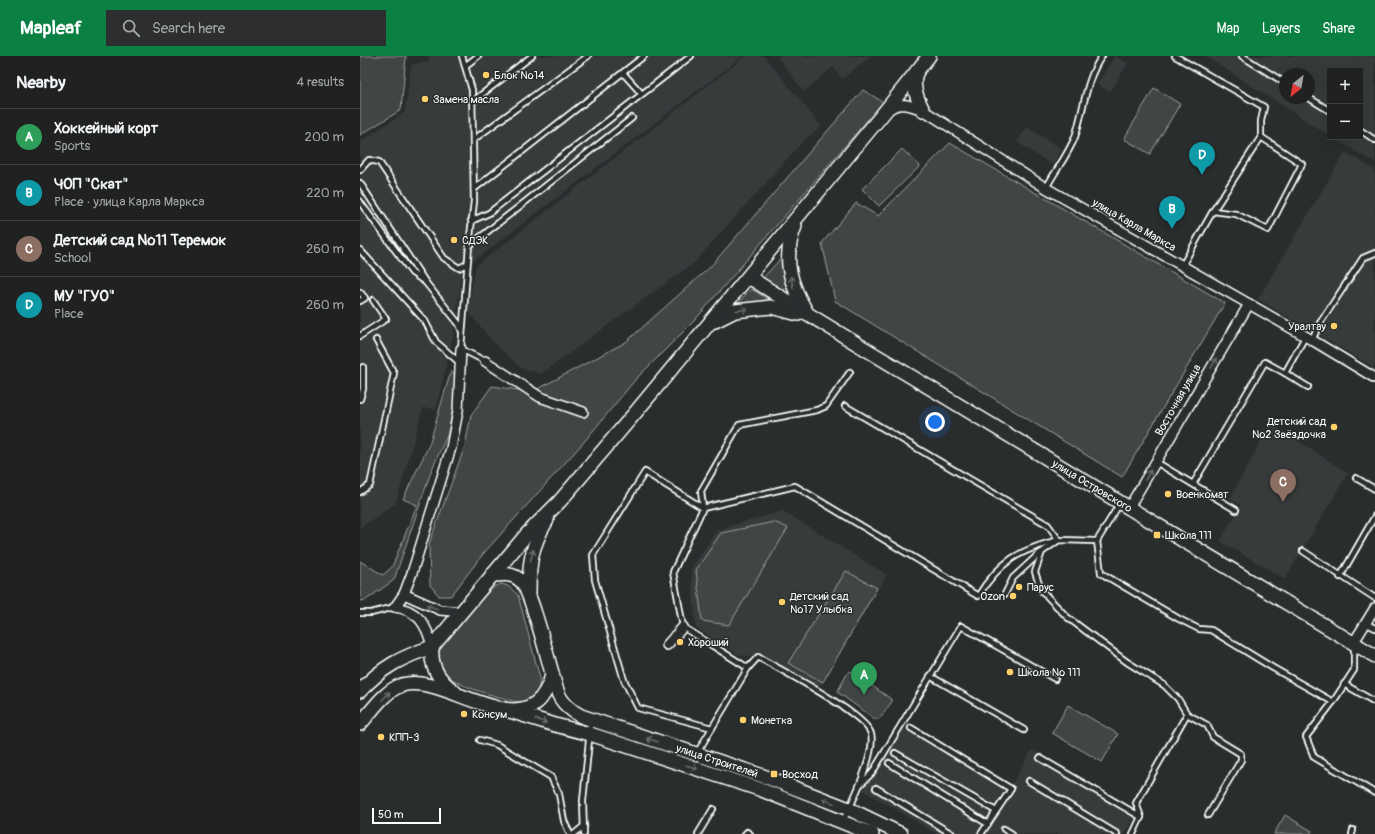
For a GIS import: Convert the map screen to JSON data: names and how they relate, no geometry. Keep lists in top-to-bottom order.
{
  "streets": {
    "street": [
      "улица Карла Маркса",
      "Восточная улица",
      "улица Островского",
      "улица Строителей"
    ]
  },
  "crossings": [
    ["улица Карла Маркса", "Восточная улица"],
    ["Восточная улица", "улица Островского"]
  ],
  "one_way": ["Восточная улица"],
  "places": {
    "other": [
      "Блок №14",
      "Замена масла",
      "СДЭК",
      "Уралтау",
      "Детский сад №2 Звёздочка",
      "Военкомат",
      "Парус",
      "Ozon",
      "Детский сад №17 Улыбка",
      "Хороший",
      "Школа № 111",
      "Консум",
      "Монетка",
      "КПП-3"
    ],
    "transit": ["Школа 111", "Восход"]
  },
  "scale_bar": "50 m",
  "north": "bottom left",
  "page": {
    "header": "Mapleaf",
    "search": "Search here",
    "nav": ["Map", "Layers", "Share"],
    "heading": ["Nearby", "4 results"],
    "map_buttons": ["+", "−"],
    "list": [
      {
        "mark": "A",
        "name": "Хоккейный корт",
        "note": "Sports",
        "value": "200 m"
      },
      {
        "mark": "B",
        "name": "ЧОП \"Скат\"",
        "note": "Place · улица Карла Маркса",
        "value": "220 m"
      },
      {
        "mark": "C",
        "name": "Детский сад №11 Теремок",
        "note": "School",
        "value": "260 m"
      },
      {
        "mark": "D",
        "name": "МУ \"ГУО\"",
        "note": "Place",
        "value": "260 m"
      }
    ],
    "pins": [
      "D",
      "B",
      "C",
      "A"
    ],
    "scale": "50 m"
  }
}
